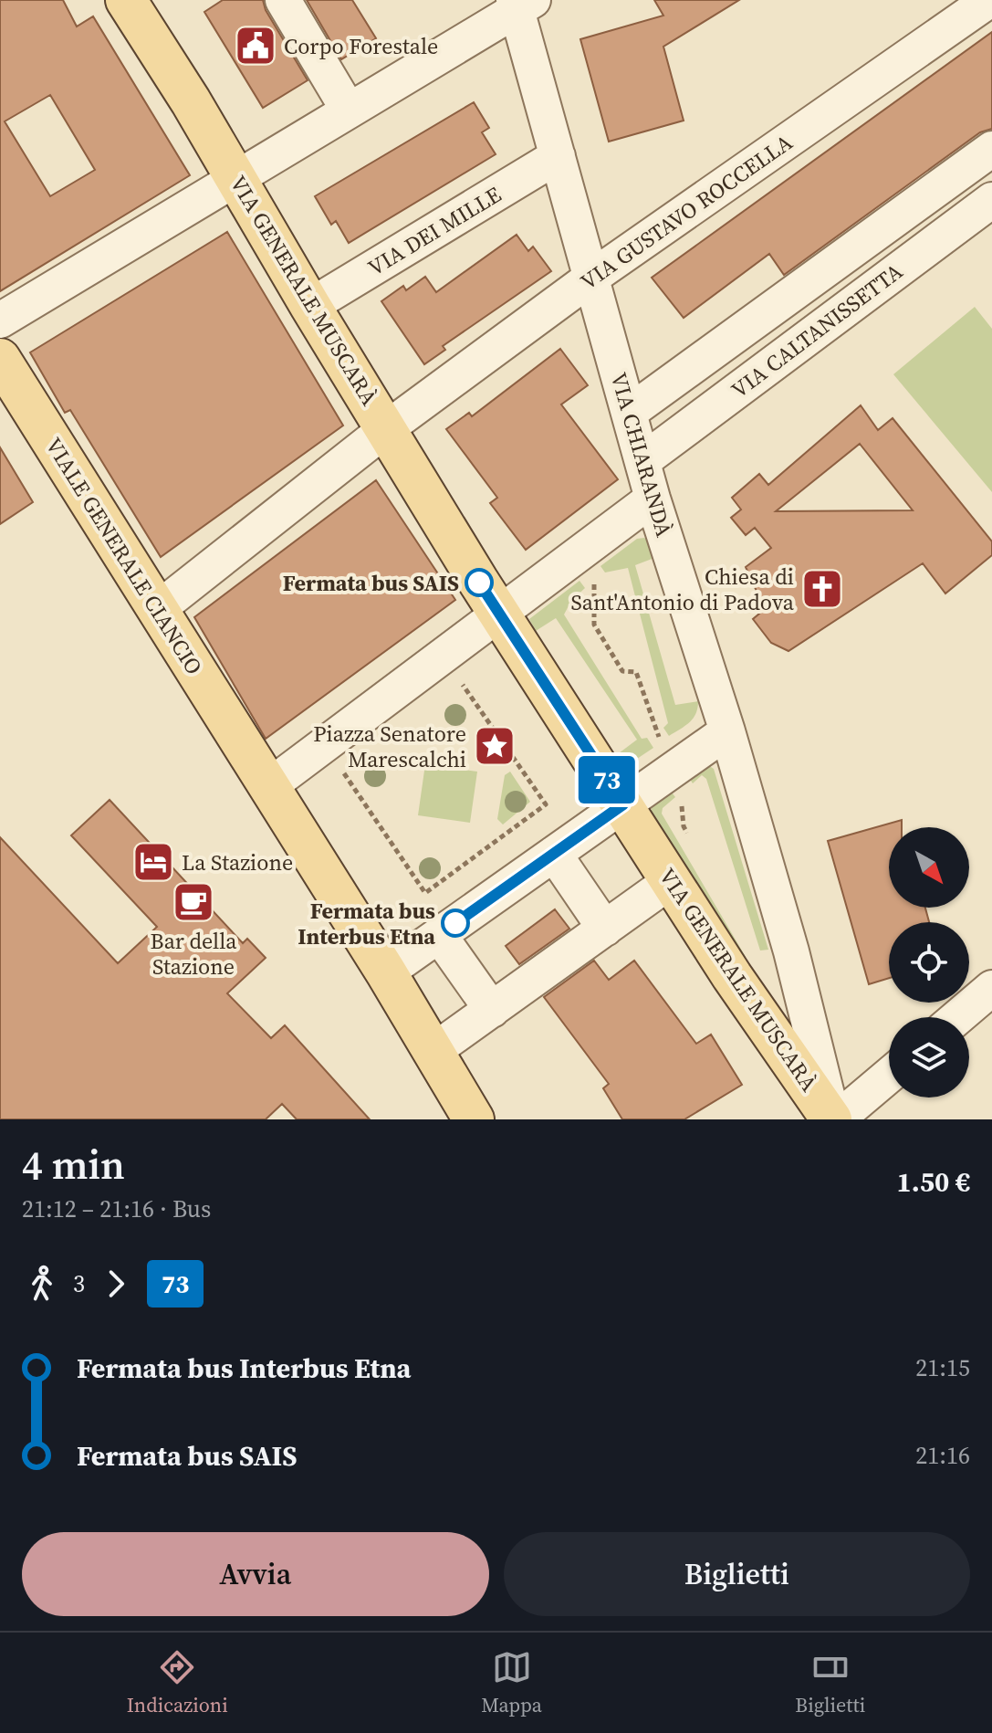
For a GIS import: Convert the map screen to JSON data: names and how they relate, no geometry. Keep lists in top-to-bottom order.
{
  "streets": {
    "main road": ["VIA GENERALE MUSCARÀ", "VIALE GENERALE CIANCIO"],
    "street": [
      "VIA GUSTAVO ROCCELLA",
      "VIA DEI MILLE",
      "VIA CALTANISSETTA",
      "VIA CHIARANDÀ"
    ]
  },
  "crossings": [
    ["VIA GUSTAVO ROCCELLA", "VIA GENERALE MUSCARÀ"],
    ["VIA GUSTAVO ROCCELLA", "VIA CHIARANDÀ"],
    ["VIA GUSTAVO ROCCELLA", "VIALE GENERALE CIANCIO"],
    ["VIA DEI MILLE", "VIA GENERALE MUSCARÀ"],
    ["VIA DEI MILLE", "VIA CHIARANDÀ"],
    ["VIA GENERALE MUSCARÀ", "VIA CHIARANDÀ"],
    ["VIA CALTANISSETTA", "VIA CHIARANDÀ"]
  ],
  "places": {
    "public building": ["Corpo Forestale"],
    "other": ["Fermata bus SAIS", "Fermata bus Interbus Etna"],
    "church": ["Chiesa di Sant'Antonio di Padova"],
    "place": ["Piazza Senatore Marescalchi"],
    "hotel": ["La Stazione"],
    "cafe": ["Bar della Stazione"]
  },
  "lines": ["bus line 73"],
  "north": "bottom right",
  "page": {
    "on_map": "73",
    "heading": ["4 min", "21:12 – 21:16 · Bus", "1.50 €"],
    "legs": ["3", "73"],
    "list": [
      {
        "name": "Fermata bus Interbus Etna",
        "value": "21:15"
      },
      {
        "name": "Fermata bus SAIS",
        "value": "21:16"
      }
    ],
    "buttons": ["Avvia", "Biglietti"],
    "tabs": ["Indicazioni", "Mappa", "Biglietti"]
  }
}
